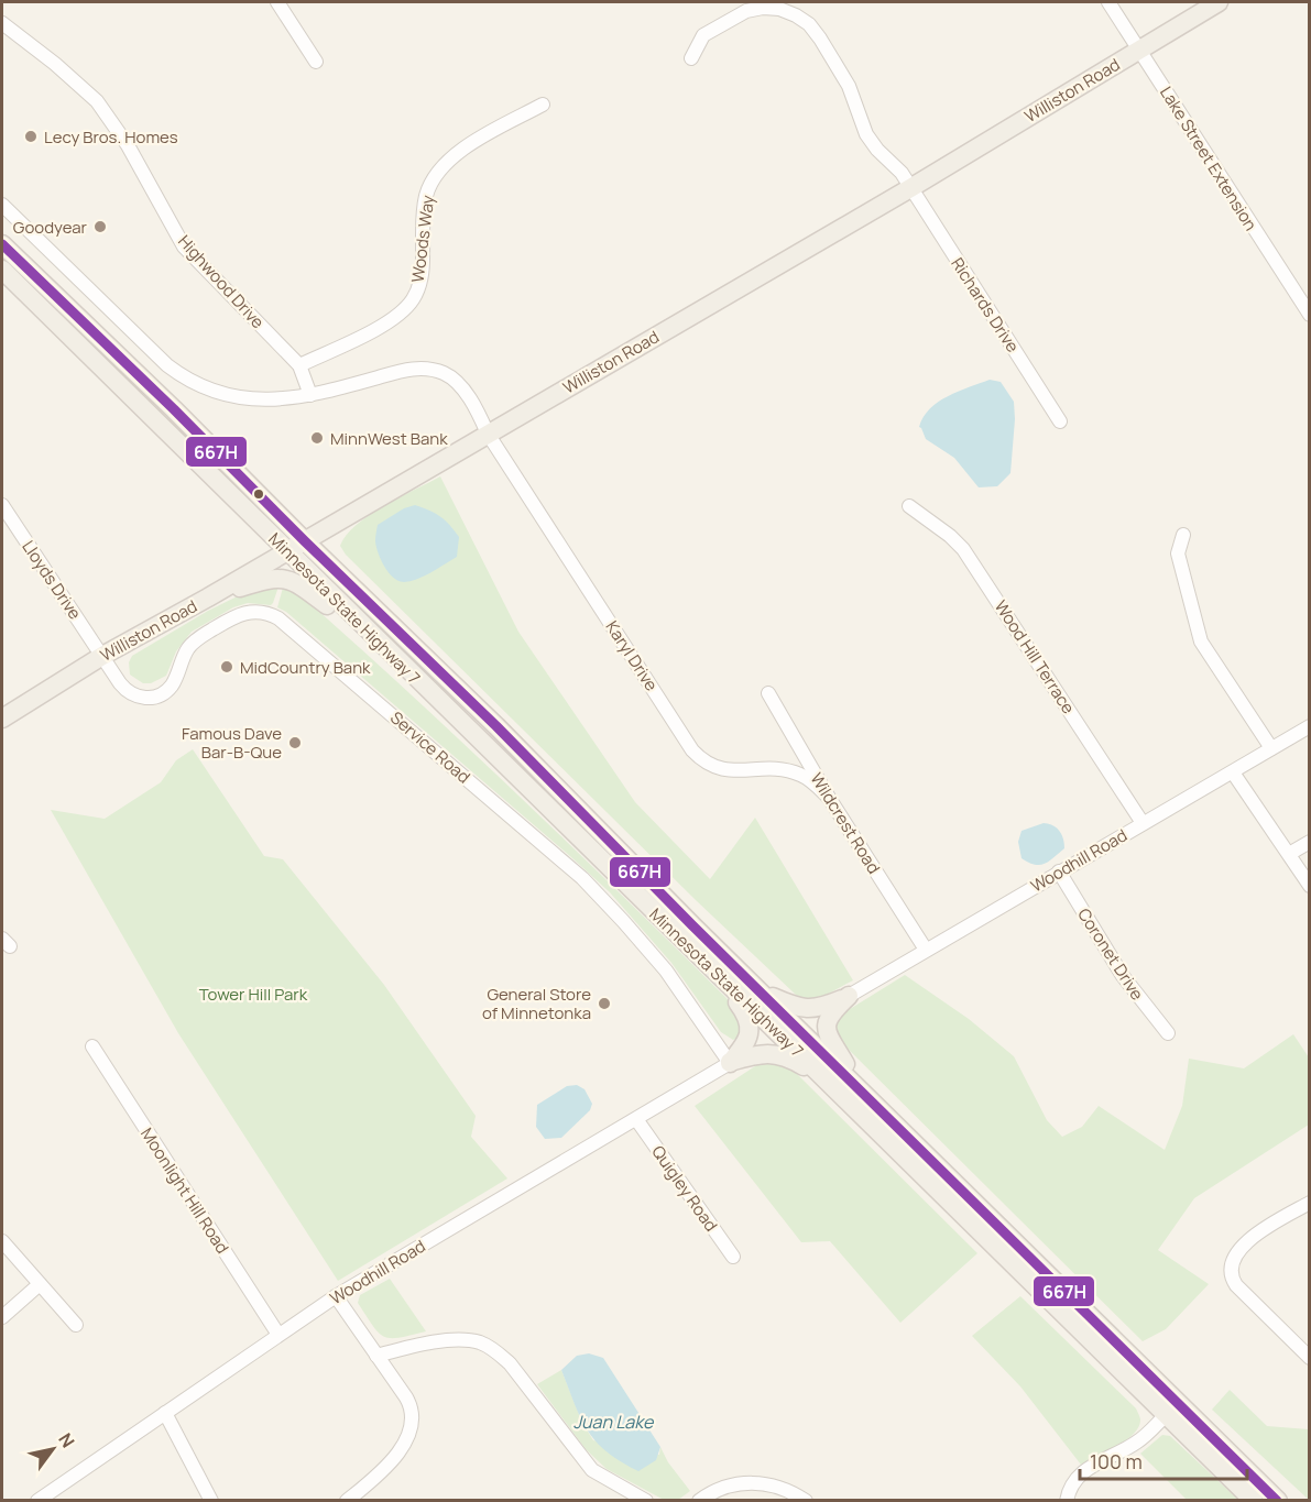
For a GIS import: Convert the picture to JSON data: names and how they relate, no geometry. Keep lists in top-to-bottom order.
{
  "streets": {
    "main road": ["Williston Road", "Minnesota State Highway 7"],
    "street": [
      "Lake Street Extension",
      "Woods Way",
      "Highwood Drive",
      "Richards Drive",
      "Lloyds Drive",
      "Karyl Drive",
      "Wood Hill Terrace",
      "Service Road",
      "Wildcrest Road",
      "Woodhill Road",
      "Coronet Drive",
      "Quigley Road",
      "Moonlight Hill Road"
    ]
  },
  "crossings": [
    ["Williston Road", "Lake Street Extension"],
    ["Williston Road", "Richards Drive"],
    ["Williston Road", "Lloyds Drive"],
    ["Williston Road", "Minnesota State Highway 7"],
    ["Williston Road", "Karyl Drive"],
    ["Williston Road", "Service Road"],
    ["Woods Way", "Highwood Drive"],
    ["Highwood Drive", "Karyl Drive"],
    ["Lloyds Drive", "Service Road"],
    ["Karyl Drive", "Wildcrest Road"],
    ["Wood Hill Terrace", "Woodhill Road"],
    ["Service Road", "Woodhill Road"],
    ["Wildcrest Road", "Woodhill Road"],
    ["Woodhill Road", "Coronet Drive"],
    ["Woodhill Road", "Quigley Road"],
    ["Woodhill Road", "Moonlight Hill Road"]
  ],
  "water": ["Juan Lake"],
  "parks": ["Tower Hill Park"],
  "places": [
    "Lecy Bros. Homes",
    "Goodyear",
    "MinnWest Bank",
    "MidCountry Bank",
    "Famous Dave Bar-B-Que",
    "General Store of Minnetonka"
  ],
  "lines": ["transit line 667H"],
  "scale_bar": "100 m",
  "north": "top right"
}
